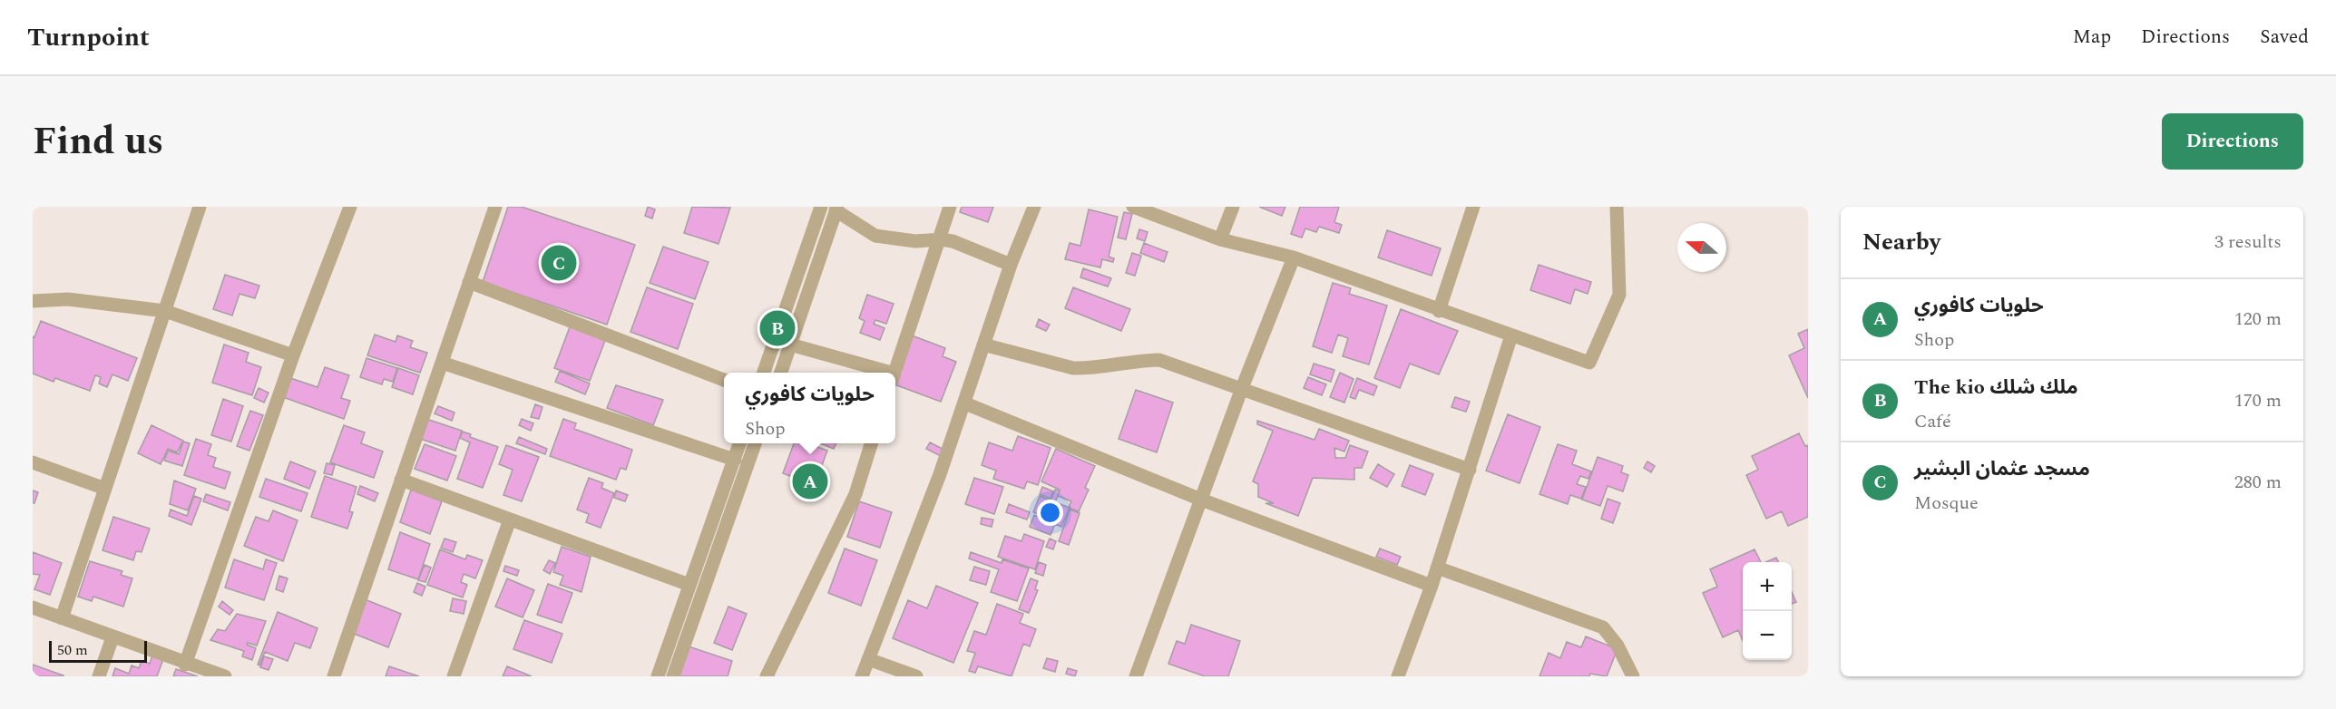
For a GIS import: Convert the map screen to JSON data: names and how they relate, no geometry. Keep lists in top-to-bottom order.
{
  "scale_bar": "50 m",
  "north": "left",
  "page": {
    "header": "Turnpoint",
    "nav": ["Map", "Directions", "Saved"],
    "title": "Find us",
    "buttons": "Directions",
    "heading": ["Nearby", "3 results"],
    "pins": ["C", "B", "A"],
    "list": [
      {
        "mark": "A",
        "name": "حلويات كافوري",
        "note": "Shop",
        "value": "120 m"
      },
      {
        "mark": "B",
        "name": "The kio ملك شلك",
        "note": "Café",
        "value": "170 m"
      },
      {
        "mark": "C",
        "name": "مسجد عثمان البشير",
        "note": "Mosque",
        "value": "280 m"
      }
    ],
    "popup": ["حلويات كافوري", "Shop"],
    "map_buttons": ["+", "−"],
    "scale": "50 m"
  }
}
